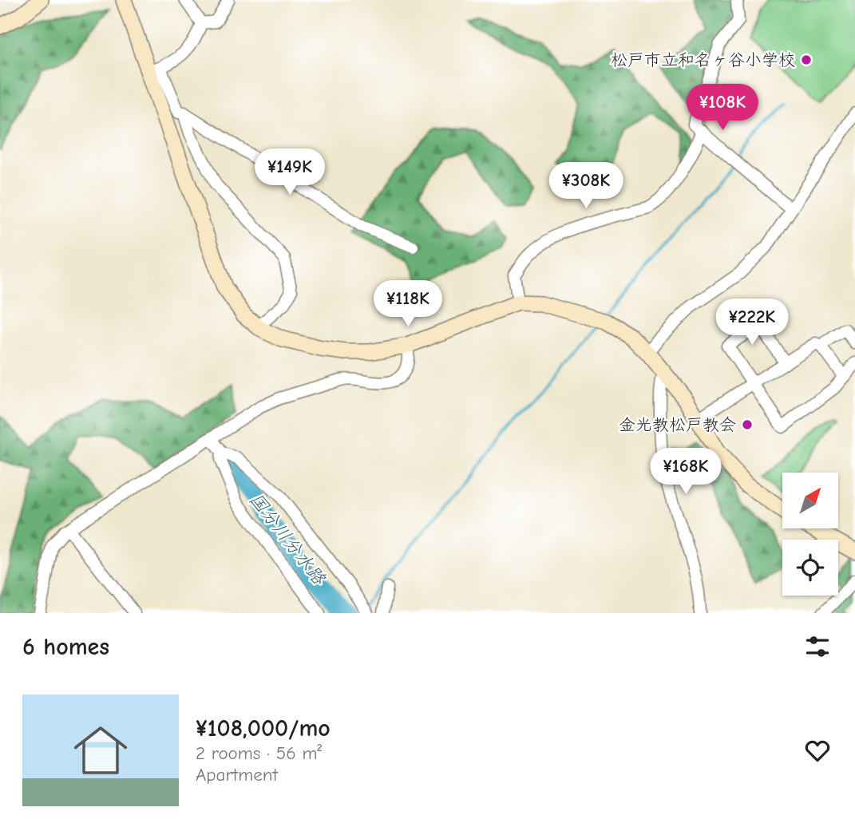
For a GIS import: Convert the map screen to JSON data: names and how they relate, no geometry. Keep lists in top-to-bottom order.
{
  "water": ["国分川分水路"],
  "places": ["松戸市立和名ヶ谷小学校", "金光教松戸教会"],
  "north": "top right",
  "page": {
    "price": [
      "¥108K",
      "¥149K",
      "¥308K",
      "¥118K",
      "¥222K",
      "¥168K"
    ],
    "heading": "6 homes",
    "list": [
      {
        "name": "¥108,000/mo",
        "note": "2 rooms · 56 m² · Apartment"
      }
    ]
  }
}
